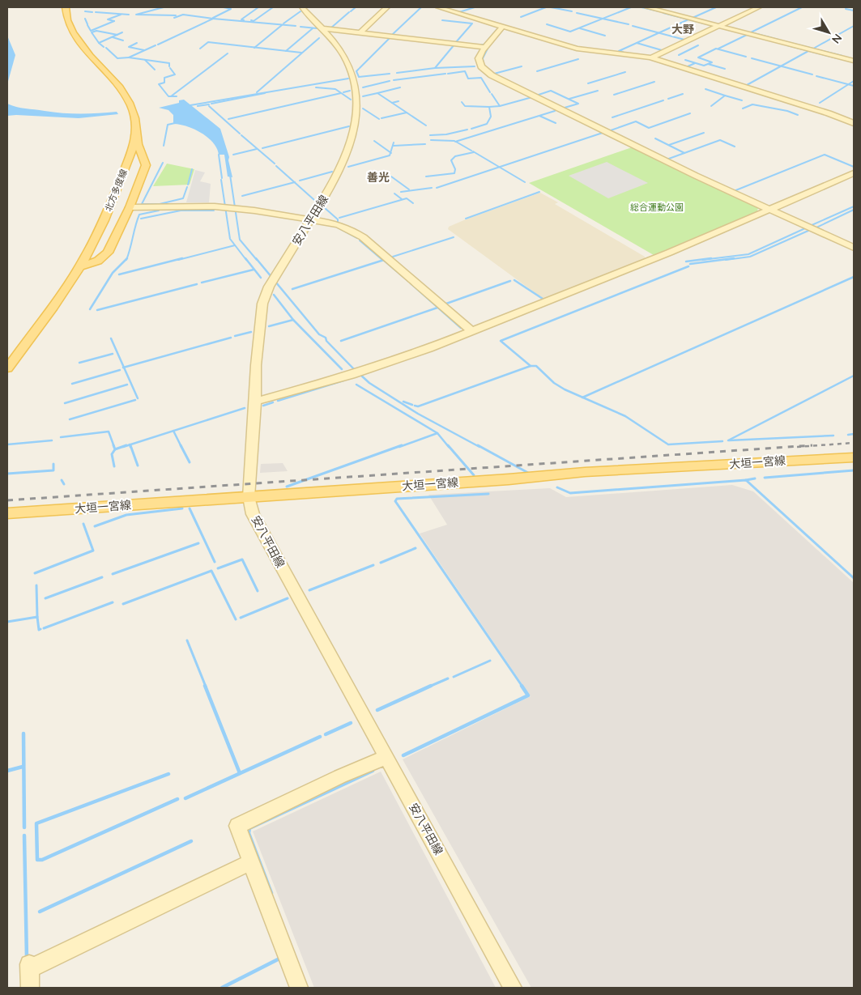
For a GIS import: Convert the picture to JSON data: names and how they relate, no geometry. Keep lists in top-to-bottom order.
{
  "streets": {
    "main road": ["北方多度線", "大垣一宮線"],
    "street": ["安八平田線"]
  },
  "crossings": [
    ["安八平田線", "大垣一宮線"]
  ],
  "districts": ["大野", "善光"],
  "parks": ["総合運動公園"],
  "north": "bottom right"
}
